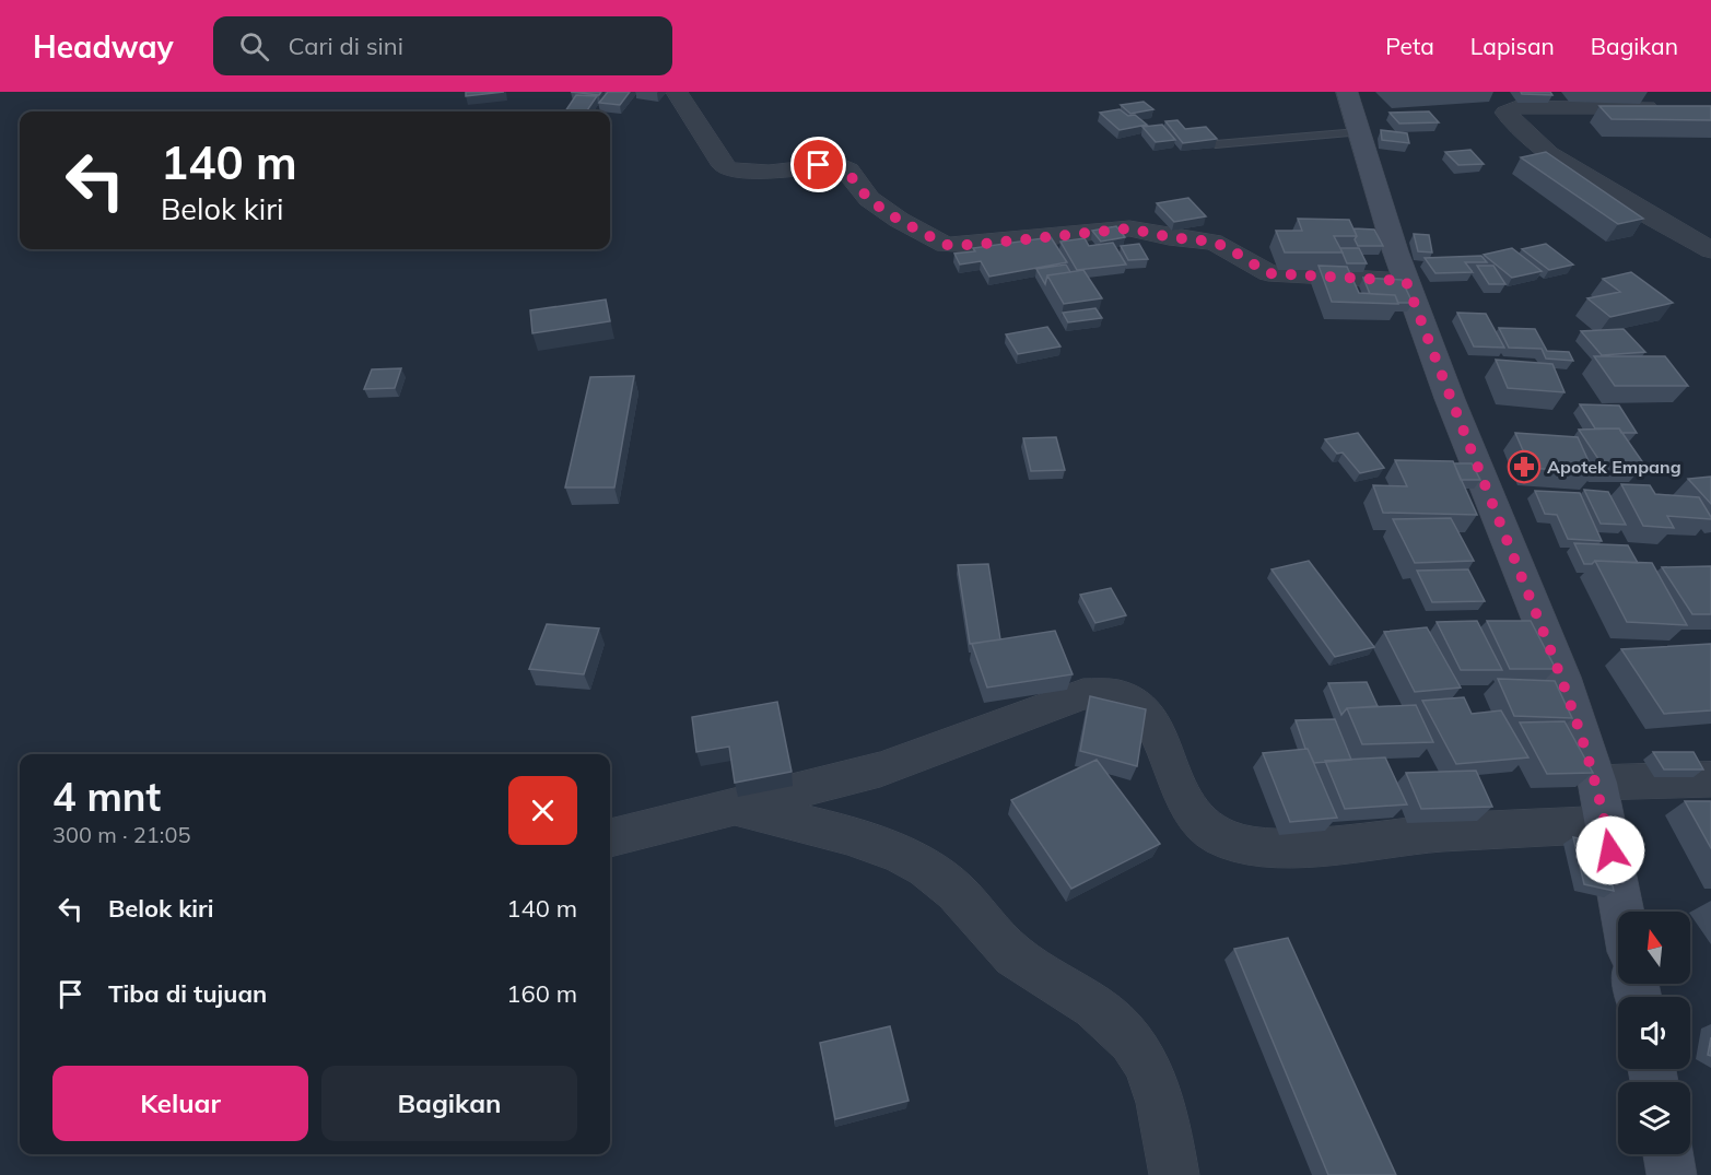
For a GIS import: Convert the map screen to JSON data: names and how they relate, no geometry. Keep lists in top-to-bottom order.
{
  "places": {
    "pharmacy": ["Apotek Empang"]
  },
  "north": "top",
  "page": {
    "header": "Headway",
    "search": "Cari di sini",
    "nav": ["Peta", "Lapisan", "Bagikan"],
    "turn": ["140 m", "Belok kiri"],
    "heading": ["4 mnt", "300 m · 21:05"],
    "list": [
      {
        "name": "Belok kiri",
        "value": "140 m"
      },
      {
        "name": "Tiba di tujuan",
        "value": "160 m"
      }
    ],
    "buttons": ["Keluar", "Bagikan"]
  }
}
